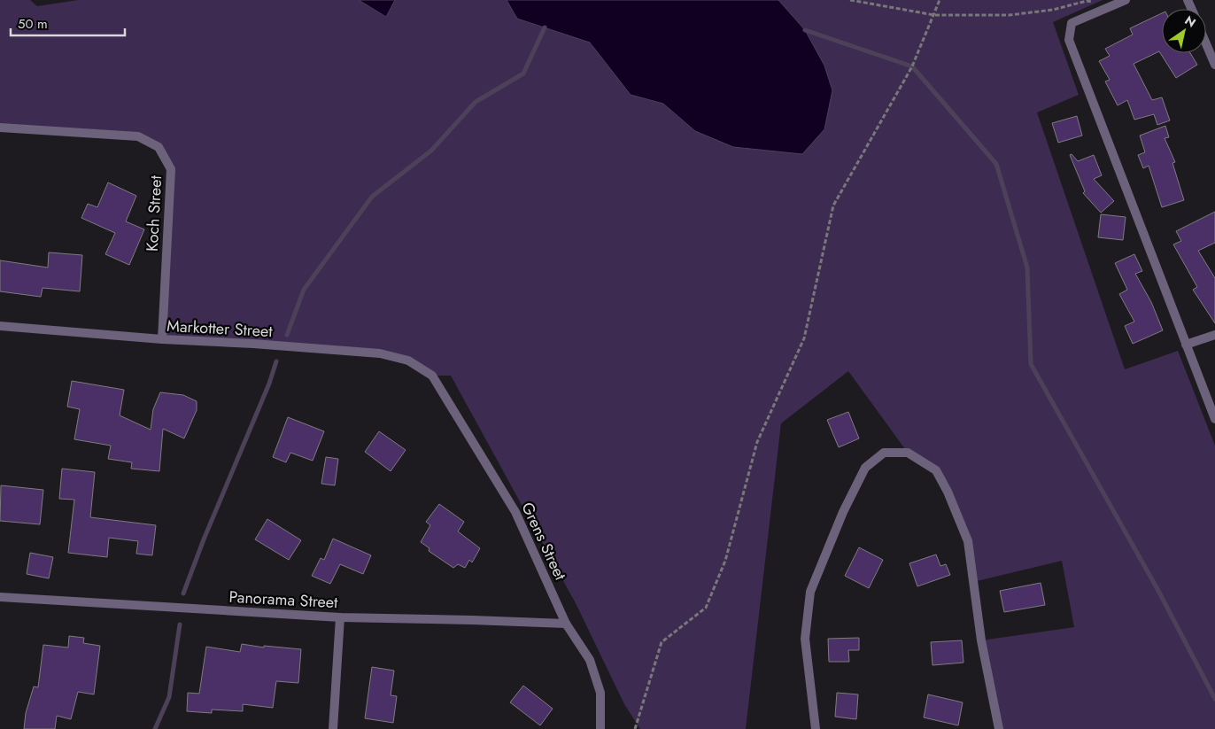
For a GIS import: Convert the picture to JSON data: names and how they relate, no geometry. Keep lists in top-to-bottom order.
{
  "streets": {
    "street": [
      "Koch Street",
      "Markotter Street",
      "Grens Street",
      "Panorama Street"
    ]
  },
  "crossings": [
    ["Koch Street", "Markotter Street"],
    ["Markotter Street", "Grens Street"],
    ["Grens Street", "Panorama Street"]
  ],
  "scale_bar": "50 m",
  "north": "top right"
}
